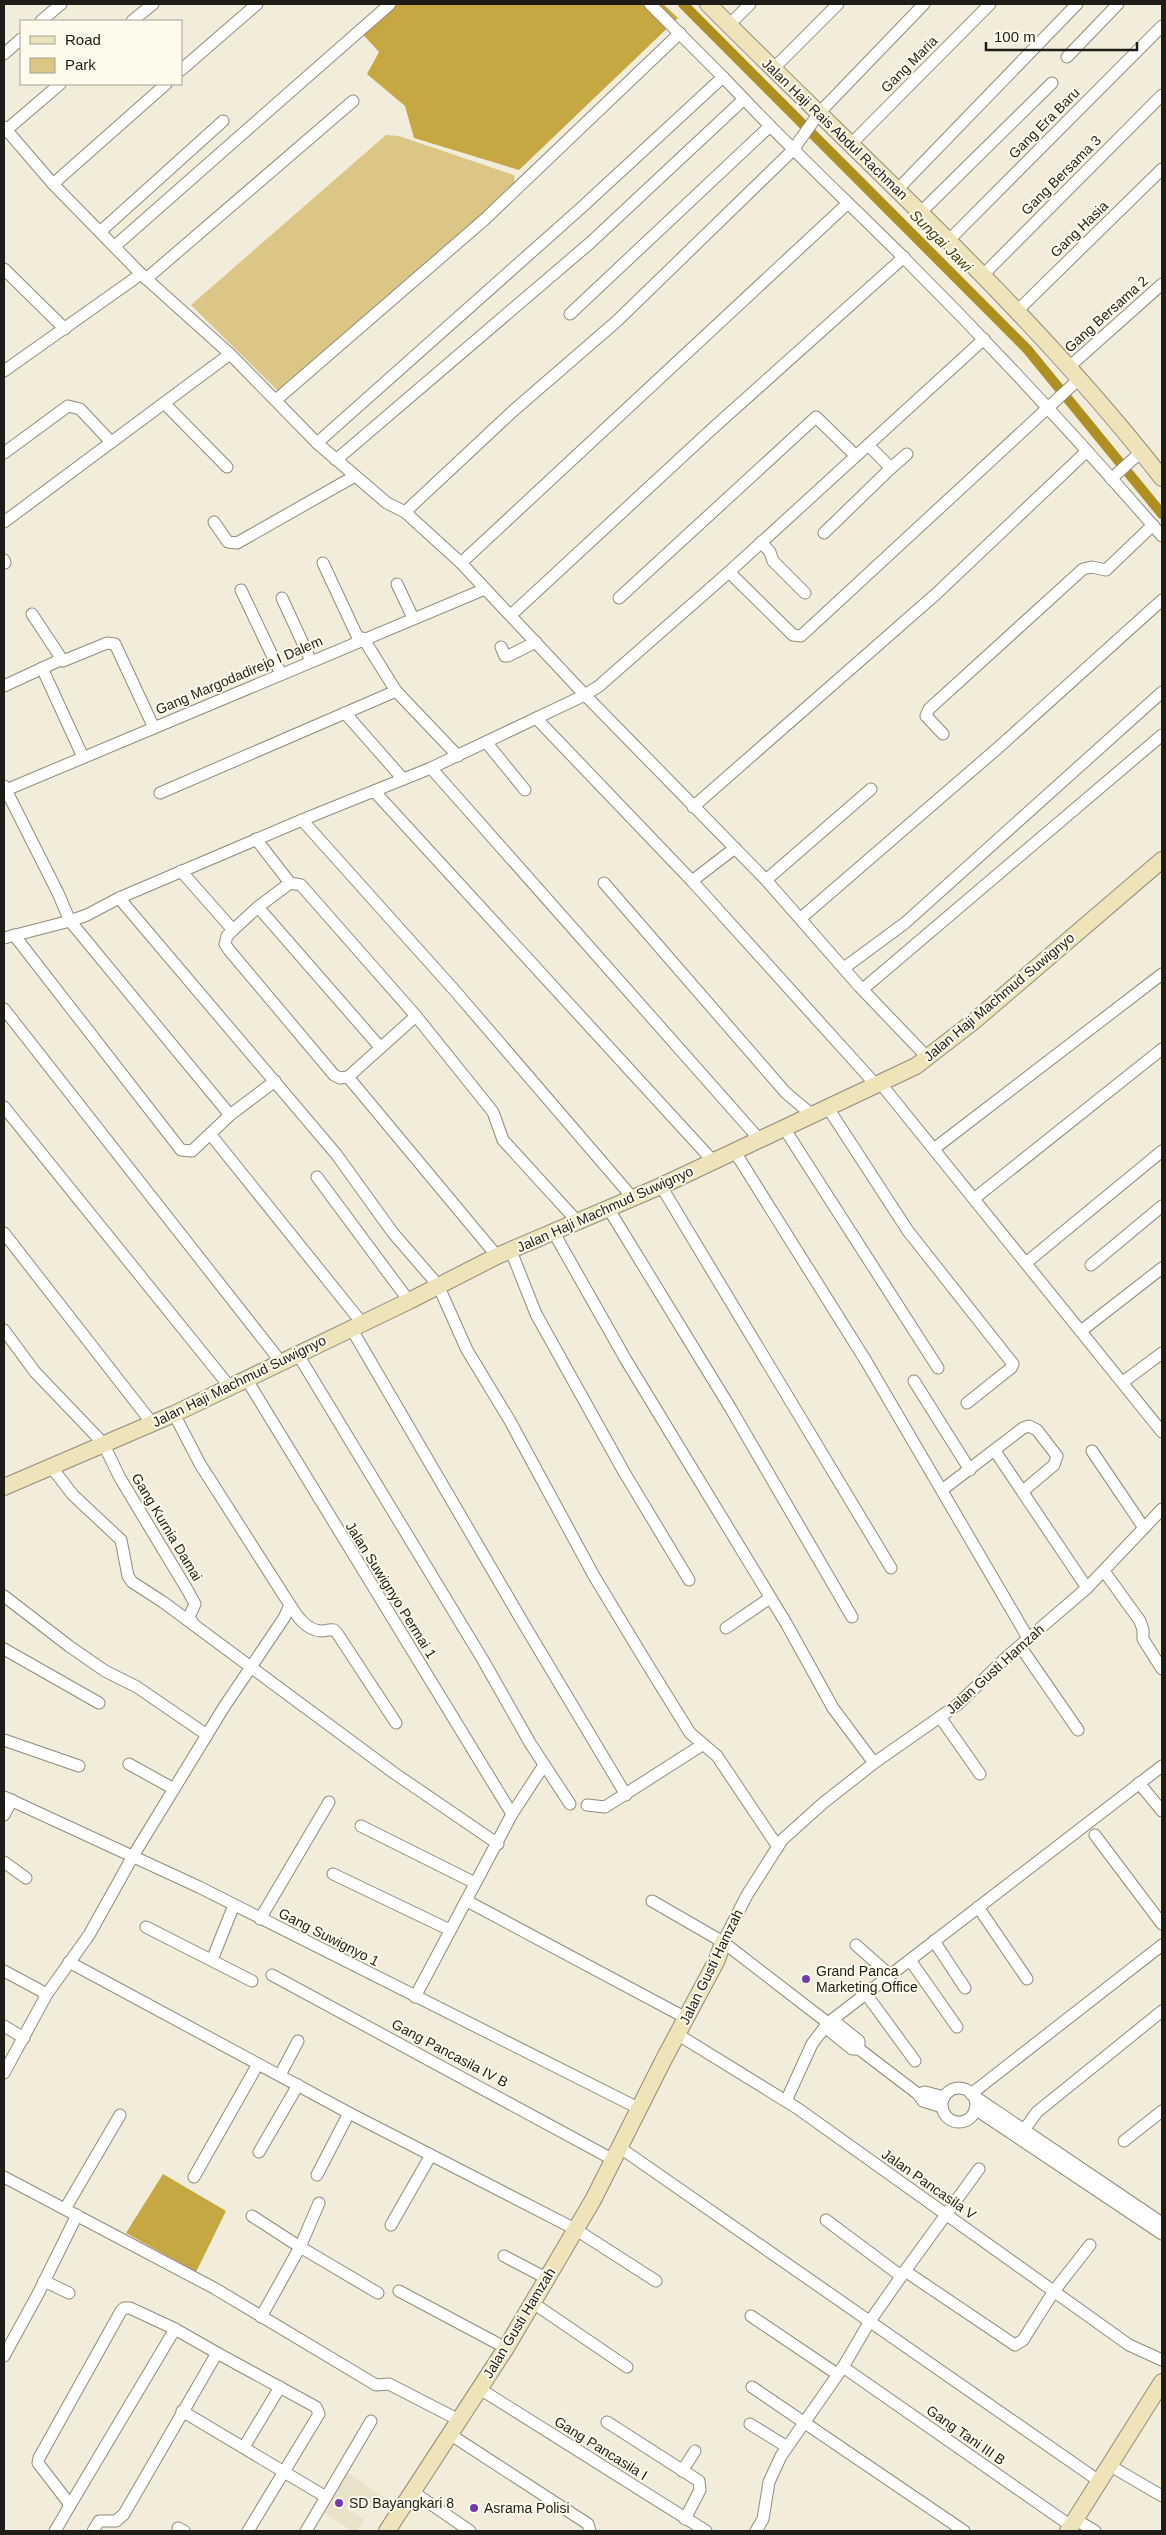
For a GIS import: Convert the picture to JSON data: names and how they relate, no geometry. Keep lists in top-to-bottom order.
{
  "streets": {
    "street": [
      "Gang Maria",
      "Gang Era Baru",
      "Jalan Haji Rais Abdul Rachman",
      "Gang Bersama 3",
      "Gang Hasia",
      "Gang Bersama 2",
      "Gang Margodadirejo I Dalem",
      "Jalan Haji Machmud Suwignyo",
      "Gang Kurnia Damai",
      "Jalan Suwignyo Permai 1",
      "Jalan Gusti Hamzah",
      "Gang Suwignyo 1",
      "Gang Pancasila IV B",
      "Jalan Pancasila V",
      "Gang Tani III B",
      "Gang Pancasila I"
    ]
  },
  "crossings": [
    ["Gang Maria", "Jalan Haji Rais Abdul Rachman"],
    ["Gang Era Baru", "Jalan Haji Rais Abdul Rachman"],
    ["Jalan Haji Rais Abdul Rachman", "Gang Bersama 3"],
    ["Jalan Haji Rais Abdul Rachman", "Gang Hasia"],
    ["Jalan Haji Rais Abdul Rachman", "Gang Bersama 2"],
    ["Jalan Haji Machmud Suwignyo", "Gang Kurnia Damai"],
    ["Jalan Haji Machmud Suwignyo", "Jalan Suwignyo Permai 1"],
    ["Jalan Gusti Hamzah", "Gang Suwignyo 1"],
    ["Jalan Gusti Hamzah", "Gang Pancasila IV B"],
    ["Jalan Gusti Hamzah", "Jalan Pancasila V"],
    ["Jalan Gusti Hamzah", "Gang Pancasila I"]
  ],
  "water": ["Sungai Jawi"],
  "places": ["Grand Panca Marketing Office", "SD Bayangkari 8", "Asrama Polisi"],
  "legend": ["Road", "Park"],
  "scale_bar": "100 m"
}
